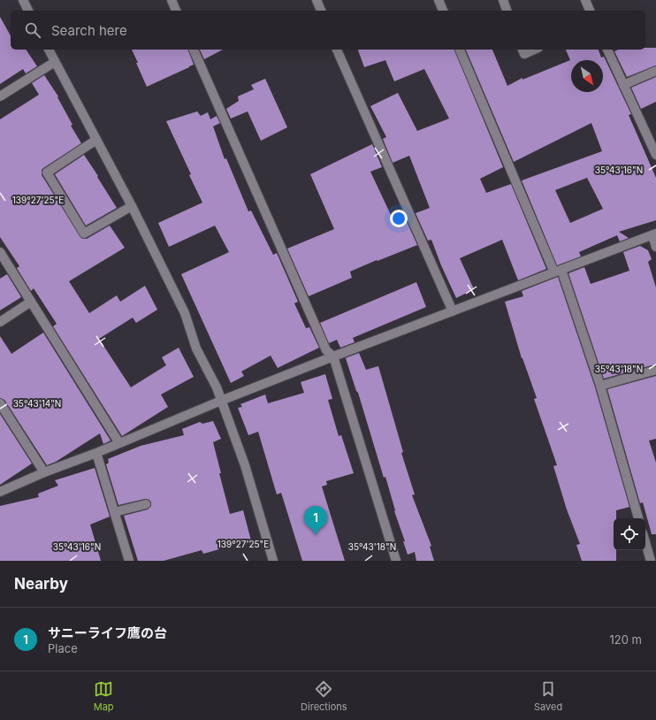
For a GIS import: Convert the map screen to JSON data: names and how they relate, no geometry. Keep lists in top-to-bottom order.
{
  "north": "bottom right",
  "page": {
    "search": "Search here",
    "pins": "1",
    "heading": "Nearby",
    "list": [
      {
        "mark": "1",
        "name": "サニーライフ鷹の台",
        "note": "Place",
        "value": "120 m"
      }
    ],
    "nav": ["Map", "Directions", "Saved"]
  },
  "coordinates": [
    "35°43'16\"N",
    "139°27'25\"E",
    "35°43'18\"N",
    "35°43'14\"N"
  ]
}
